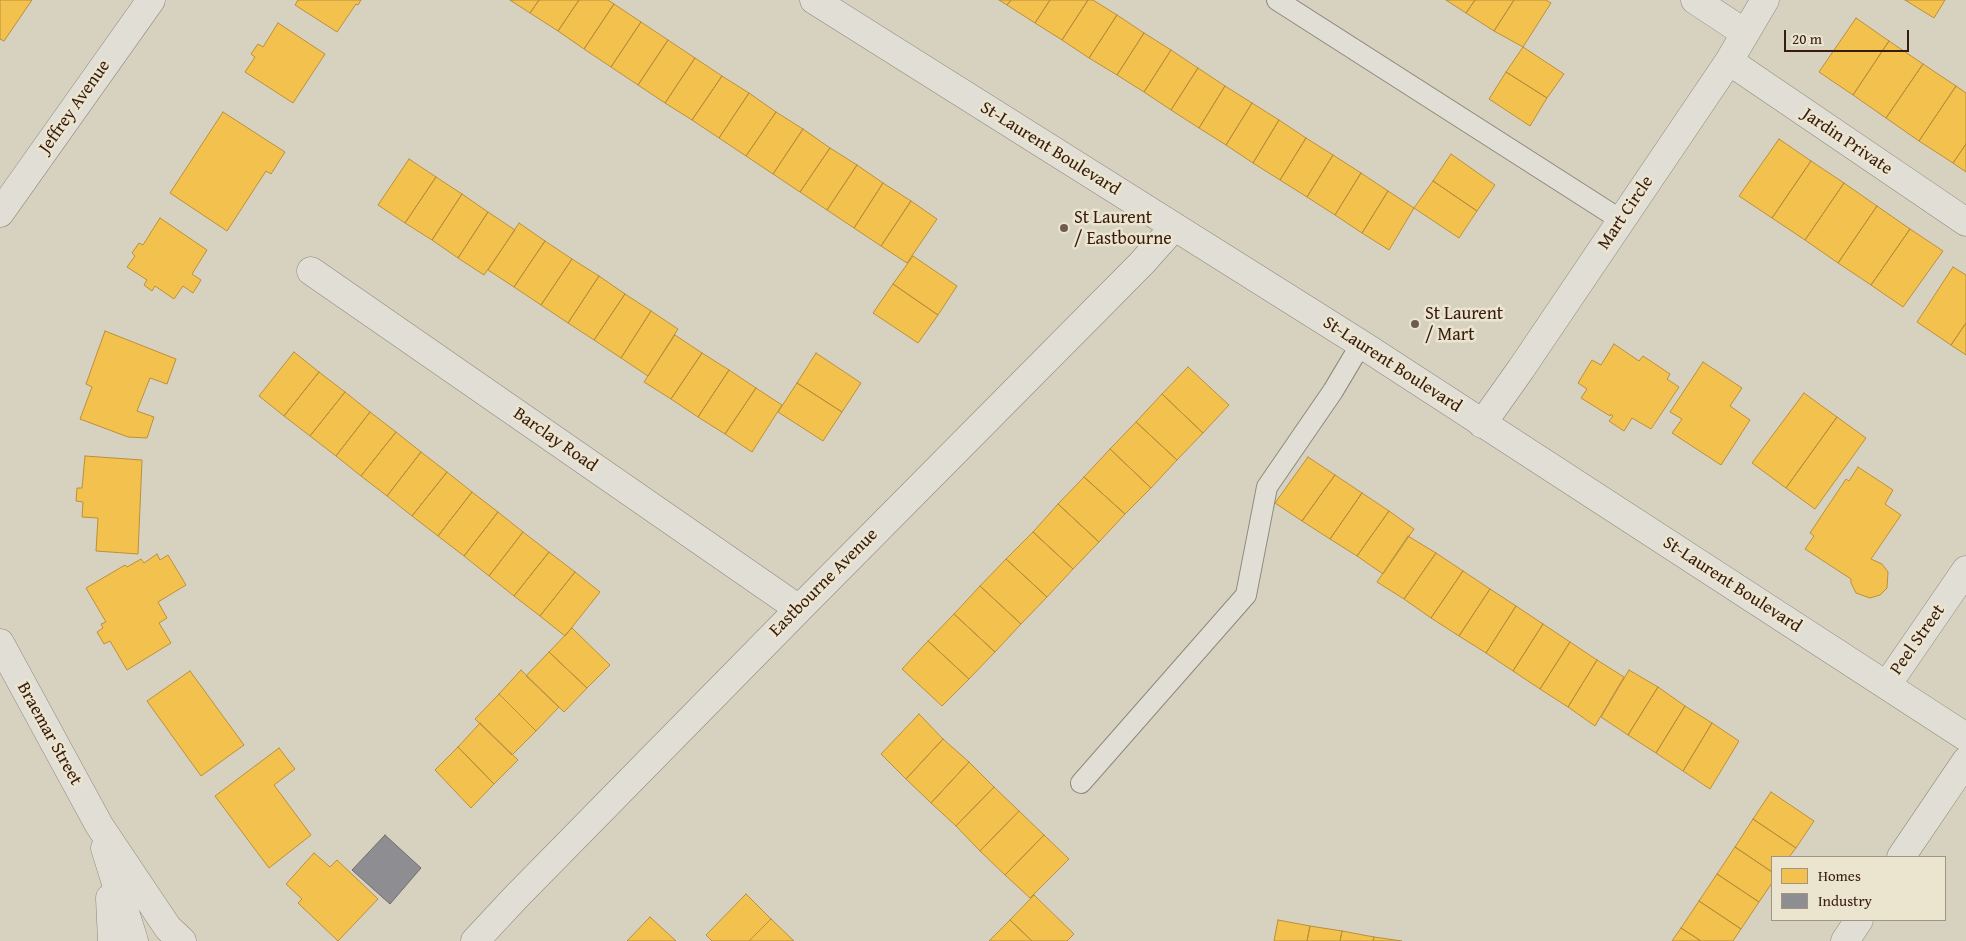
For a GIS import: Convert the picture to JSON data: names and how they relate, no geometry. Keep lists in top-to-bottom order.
{
  "streets": {
    "street": [
      "Jeffrey Avenue",
      "Jardin Private",
      "St-Laurent Boulevard",
      "Mart Circle",
      "Barclay Road",
      "Eastbourne Avenue",
      "Peel Street",
      "Braemar Street"
    ]
  },
  "crossings": [
    ["Jardin Private", "Mart Circle"],
    ["St-Laurent Boulevard", "Mart Circle"],
    ["St-Laurent Boulevard", "Eastbourne Avenue"],
    ["St-Laurent Boulevard", "Peel Street"],
    ["Barclay Road", "Eastbourne Avenue"]
  ],
  "places": ["St Laurent / Eastbourne", "St Laurent / Mart"],
  "legend": ["Homes", "Industry"],
  "scale_bar": "20 m"
}
